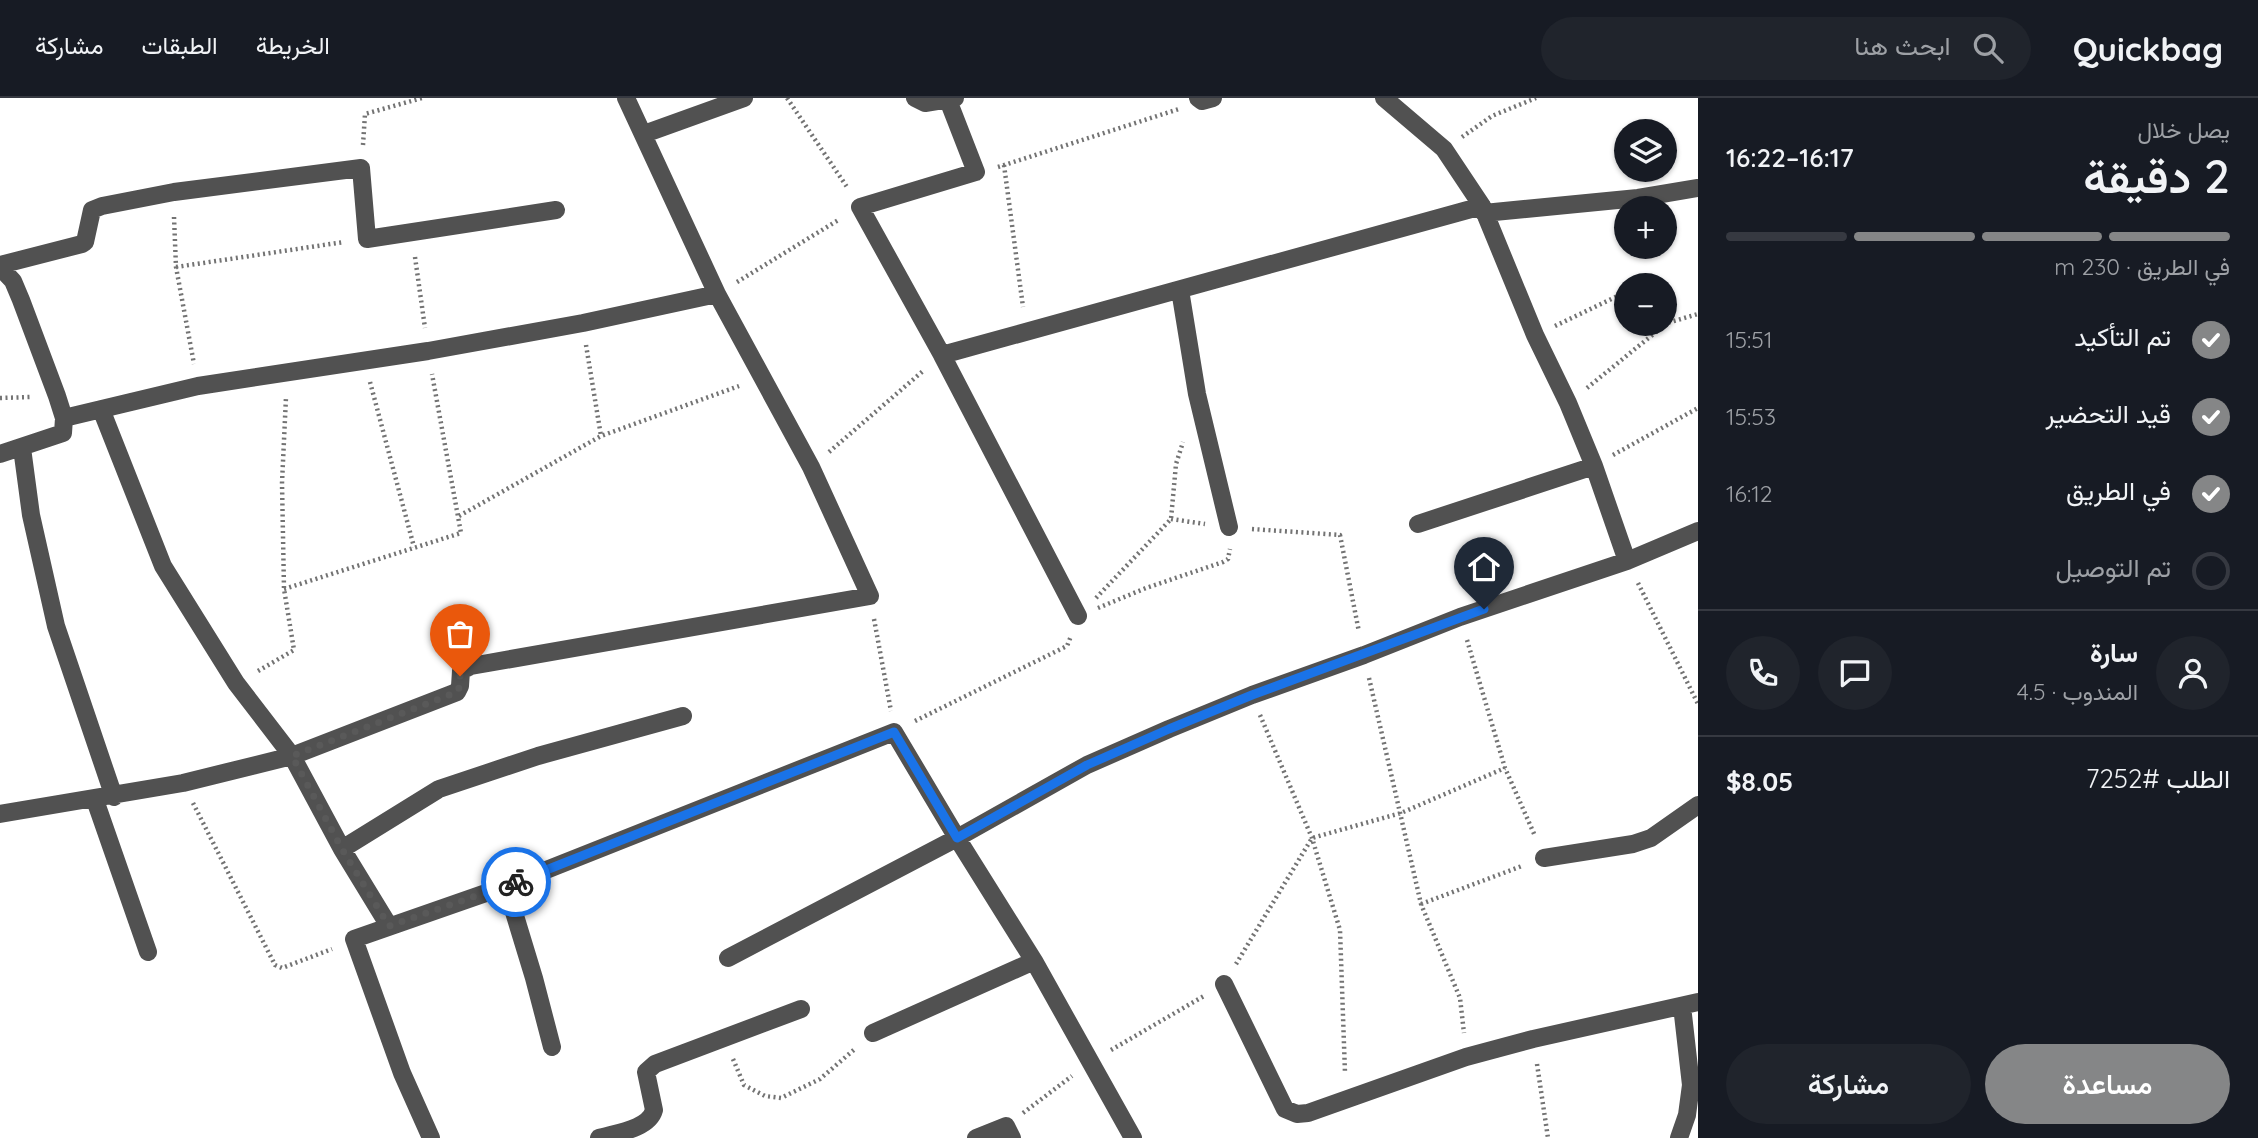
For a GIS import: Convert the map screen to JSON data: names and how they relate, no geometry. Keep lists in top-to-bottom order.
{
  "page": {
    "header": "Quickbag",
    "search": "ابحث هنا",
    "nav": ["الخريطة", "الطبقات", "مشاركة"],
    "heading": ["2 دقيقة", "يصل خلال", "16:17–16:22"],
    "panel": [
      "سارة",
      "المندوب · 4.5",
      "الطلب #7252",
      "$8.05"
    ],
    "map_buttons": ["+", "−"],
    "bar": "في الطريق · 230 m",
    "list": [
      ["تم التأكيد", "15:51"],
      ["قيد التحضير", "15:53"],
      ["في الطريق", "16:12"],
      "تم التوصيل"
    ],
    "buttons": ["مساعدة", "مشاركة"]
  }
}
